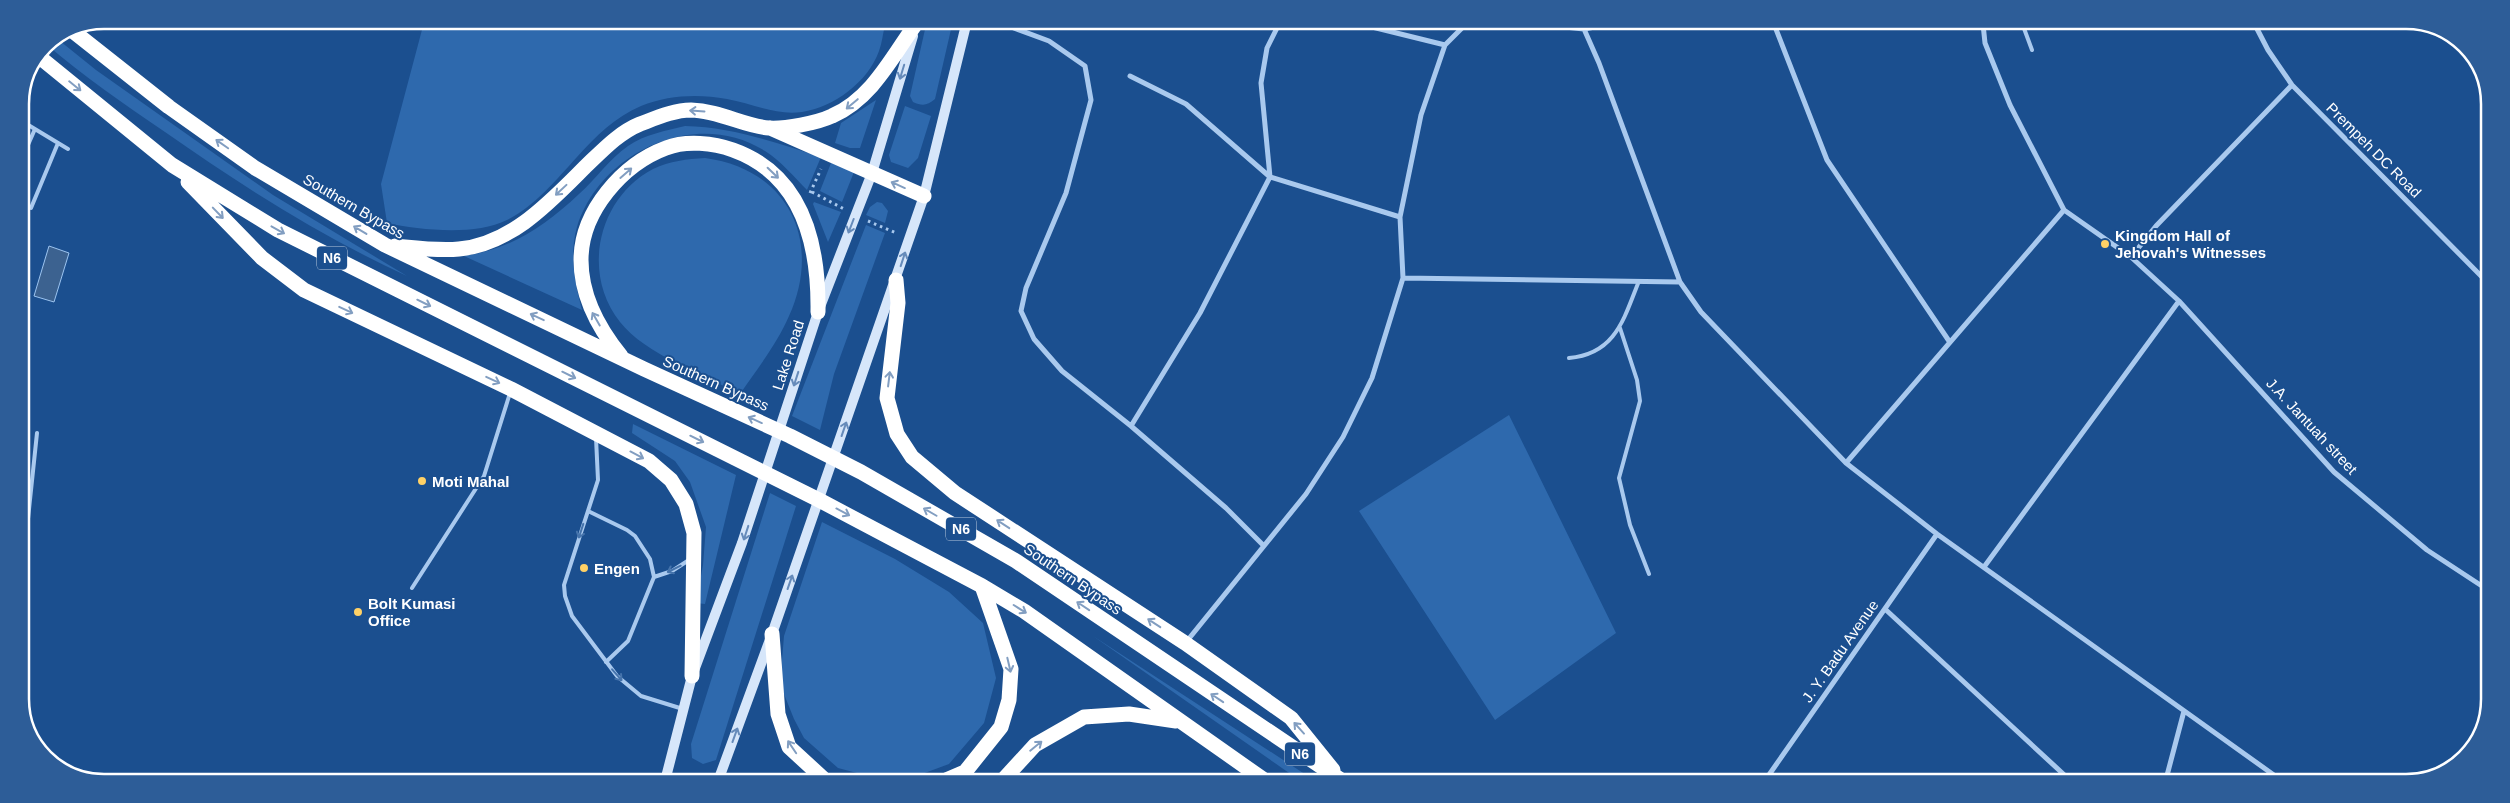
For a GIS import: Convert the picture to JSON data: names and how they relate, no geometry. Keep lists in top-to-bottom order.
{
  "streets": {
    "highway": ["Southern Bypass", "N6"],
    "main road": ["Lake Road"],
    "street": ["Prempeh DC Road", "J.A. Jantuah street", "J. Y. Badu Avenue"]
  },
  "places": [
    "Kingdom Hall of Jehovah's Witnesses",
    "Moti Mahal",
    "Engen",
    "Bolt Kumasi Office"
  ]
}
